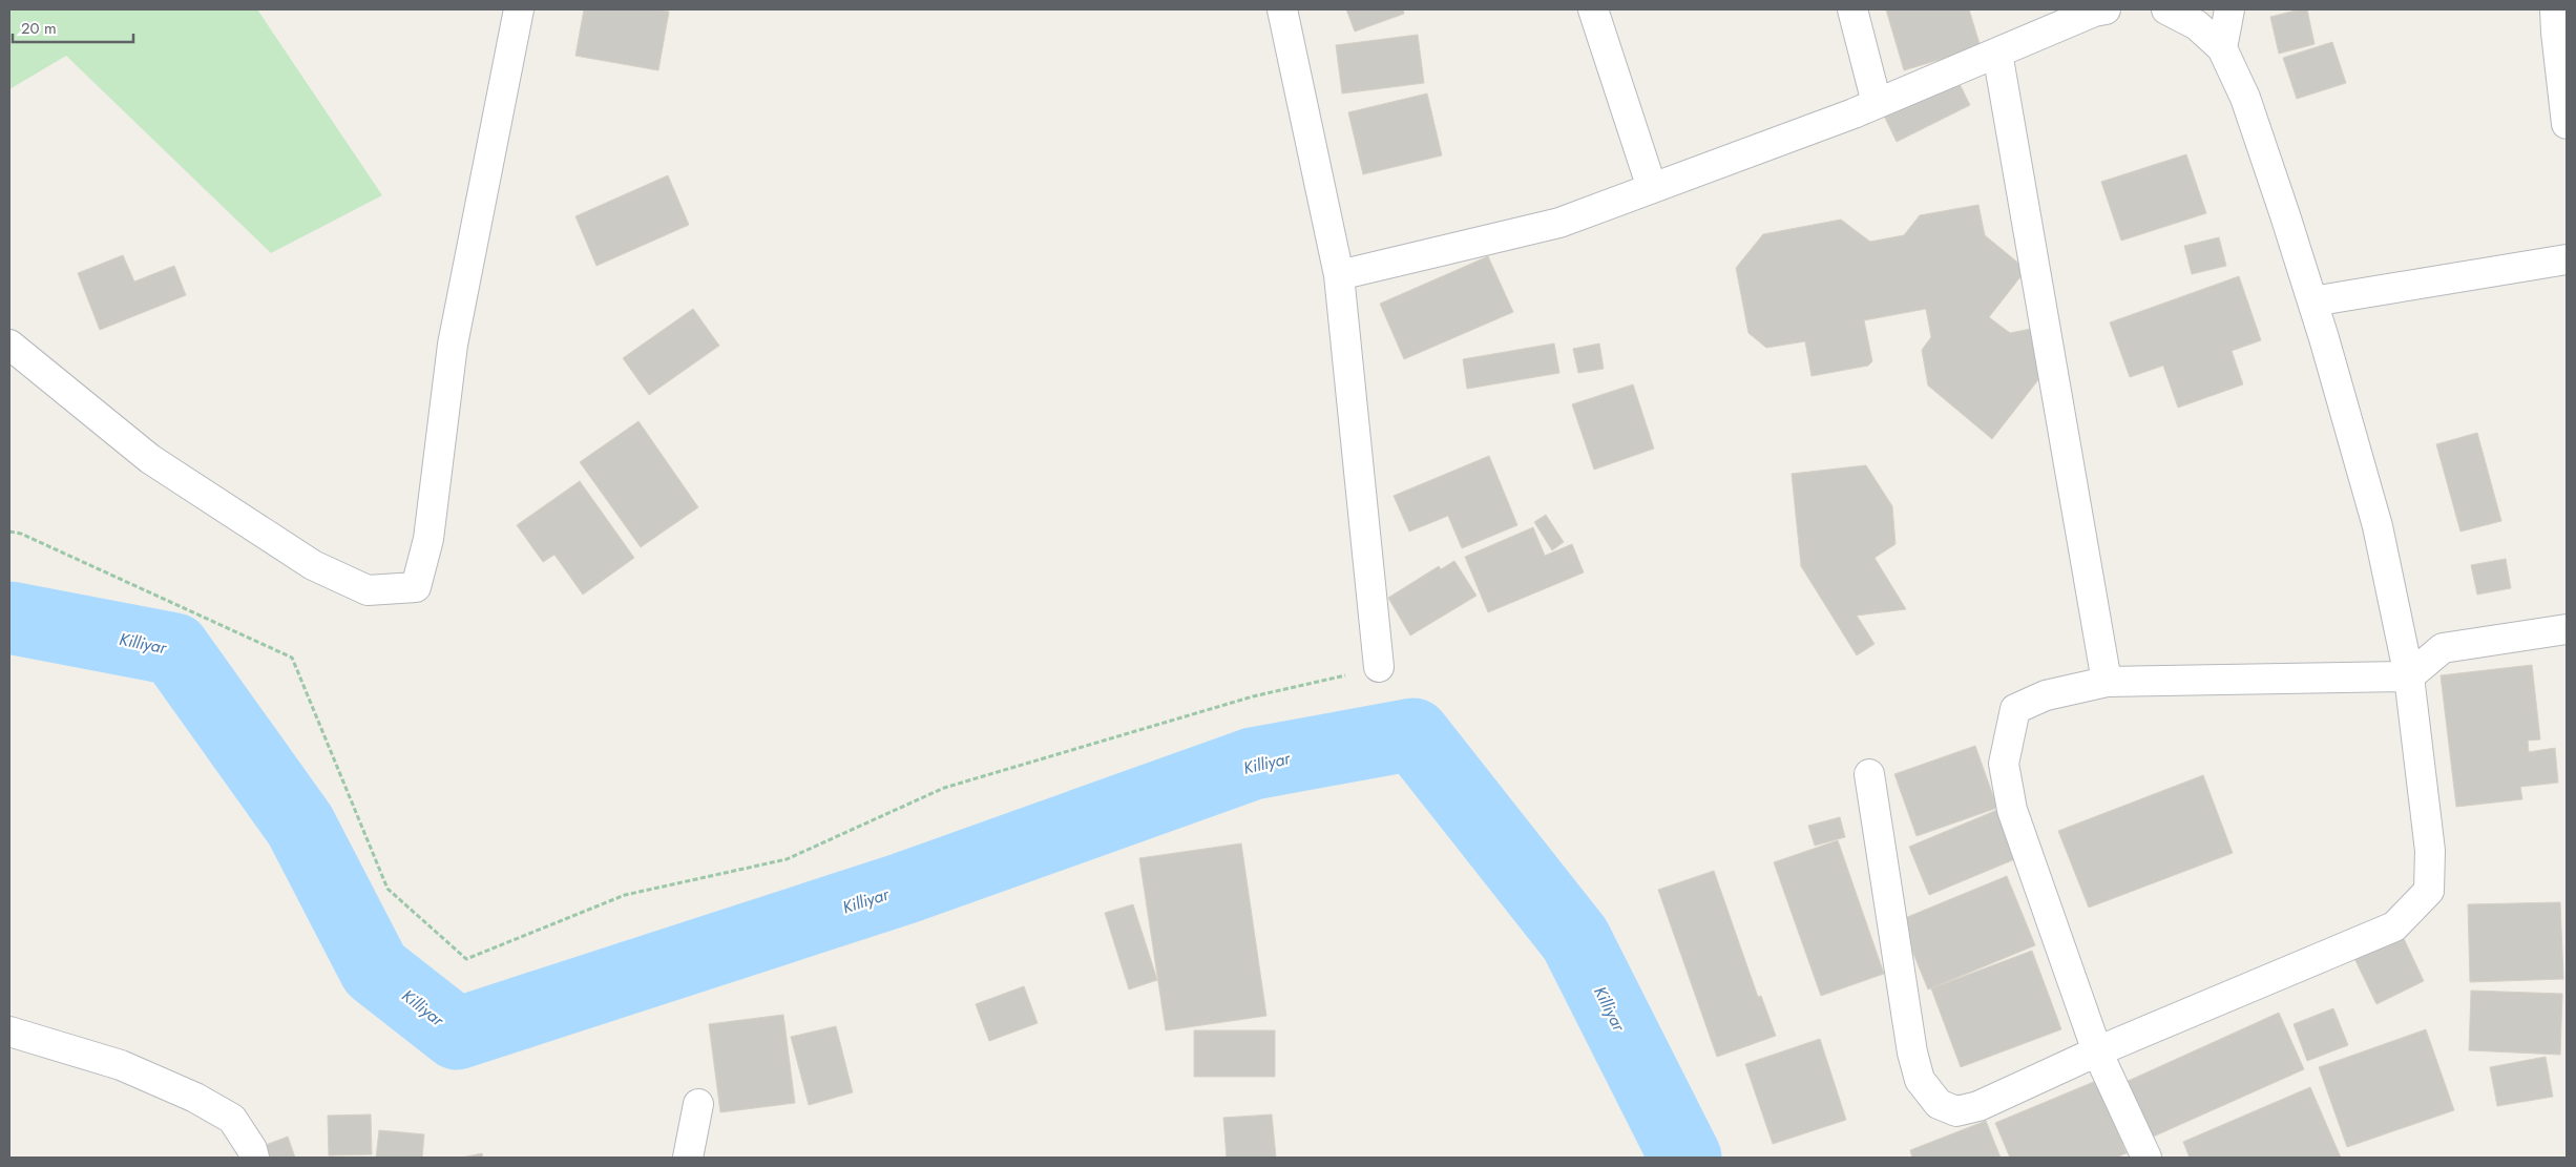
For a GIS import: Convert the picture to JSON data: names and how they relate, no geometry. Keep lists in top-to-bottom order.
{
  "water": ["Killiyar"],
  "scale_bar": "20 m"
}
